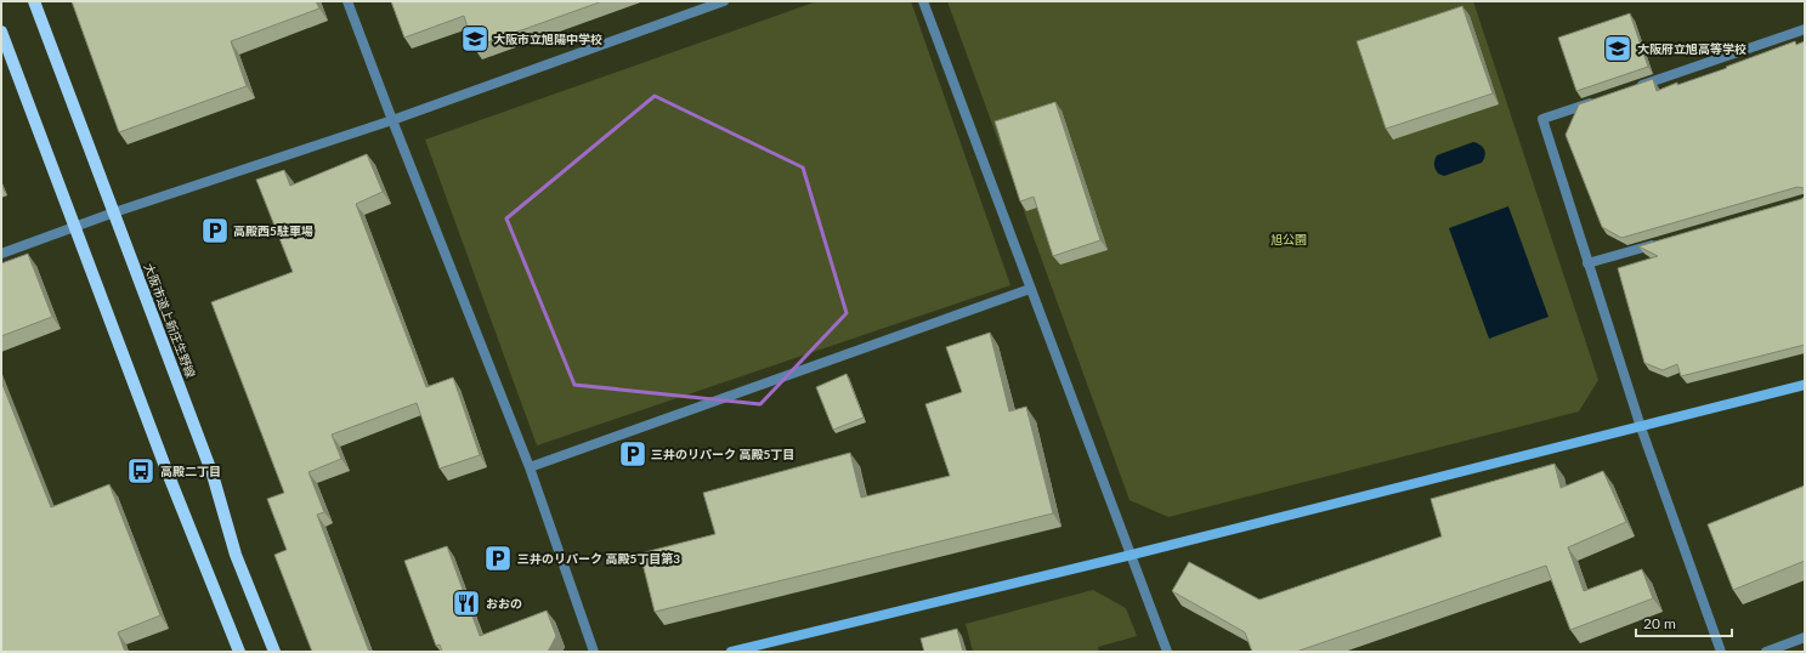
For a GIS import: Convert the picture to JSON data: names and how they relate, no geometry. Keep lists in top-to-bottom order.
{
  "streets": {
    "main road": ["大阪市道上新庄生野線"]
  },
  "parks": ["旭公園"],
  "places": {
    "school or university": ["大阪市立旭陽中学校", "大阪府立旭高等学校"],
    "parking": ["高殿西5駐車場", "三井のリパーク 高殿5丁目", "三井のリパーク 高殿5丁目第3"],
    "bus stop": ["高殿二丁目"],
    "restaurant": ["おおの"]
  },
  "scale_bar": "20 m"
}
